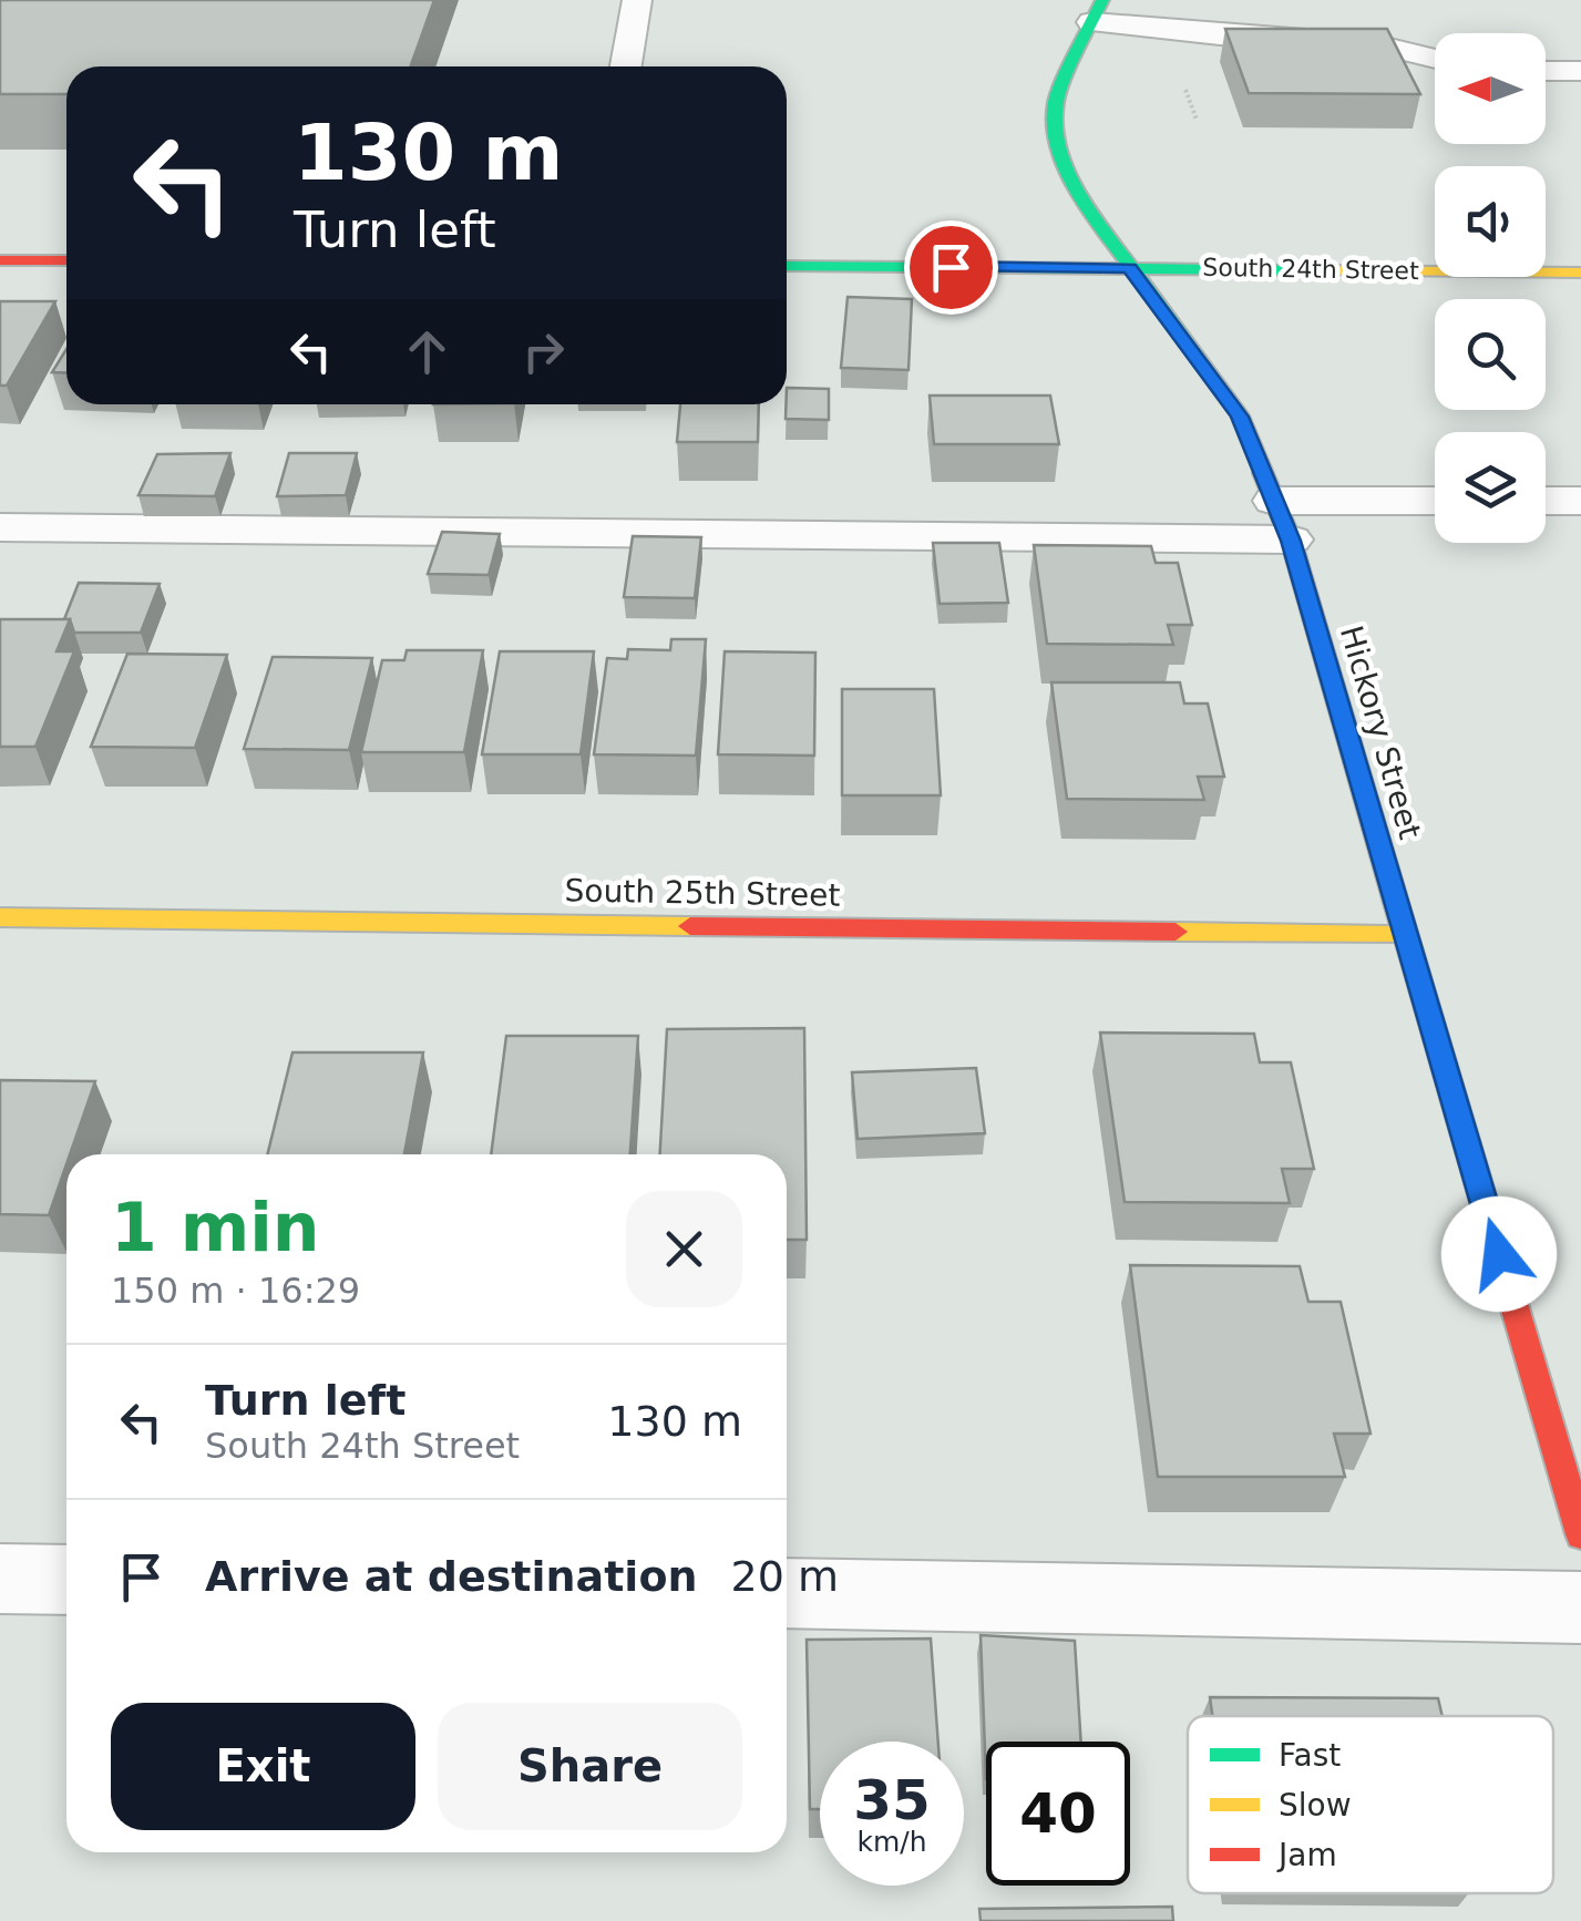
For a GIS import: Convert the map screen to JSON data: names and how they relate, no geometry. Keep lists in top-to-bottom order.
{
  "streets": {
    "street": ["South 24th Street", "Hickory Street", "South 25th Street"]
  },
  "crossings": [
    ["South 24th Street", "Hickory Street"],
    ["Hickory Street", "South 25th Street"]
  ],
  "legend": ["Fast", "Slow", "Jam"],
  "north": "left",
  "page": {
    "turn": ["130 m", "Turn left"],
    "heading": ["1 min", "150 m · 16:29"],
    "list": [
      {
        "name": "Turn left",
        "note": "South 24th Street",
        "value": "130 m"
      },
      {
        "name": "Arrive at destination",
        "value": "20 m"
      }
    ],
    "buttons": ["Exit", "Share"],
    "speed": "35 km/h",
    "limit": "40"
  }
}
